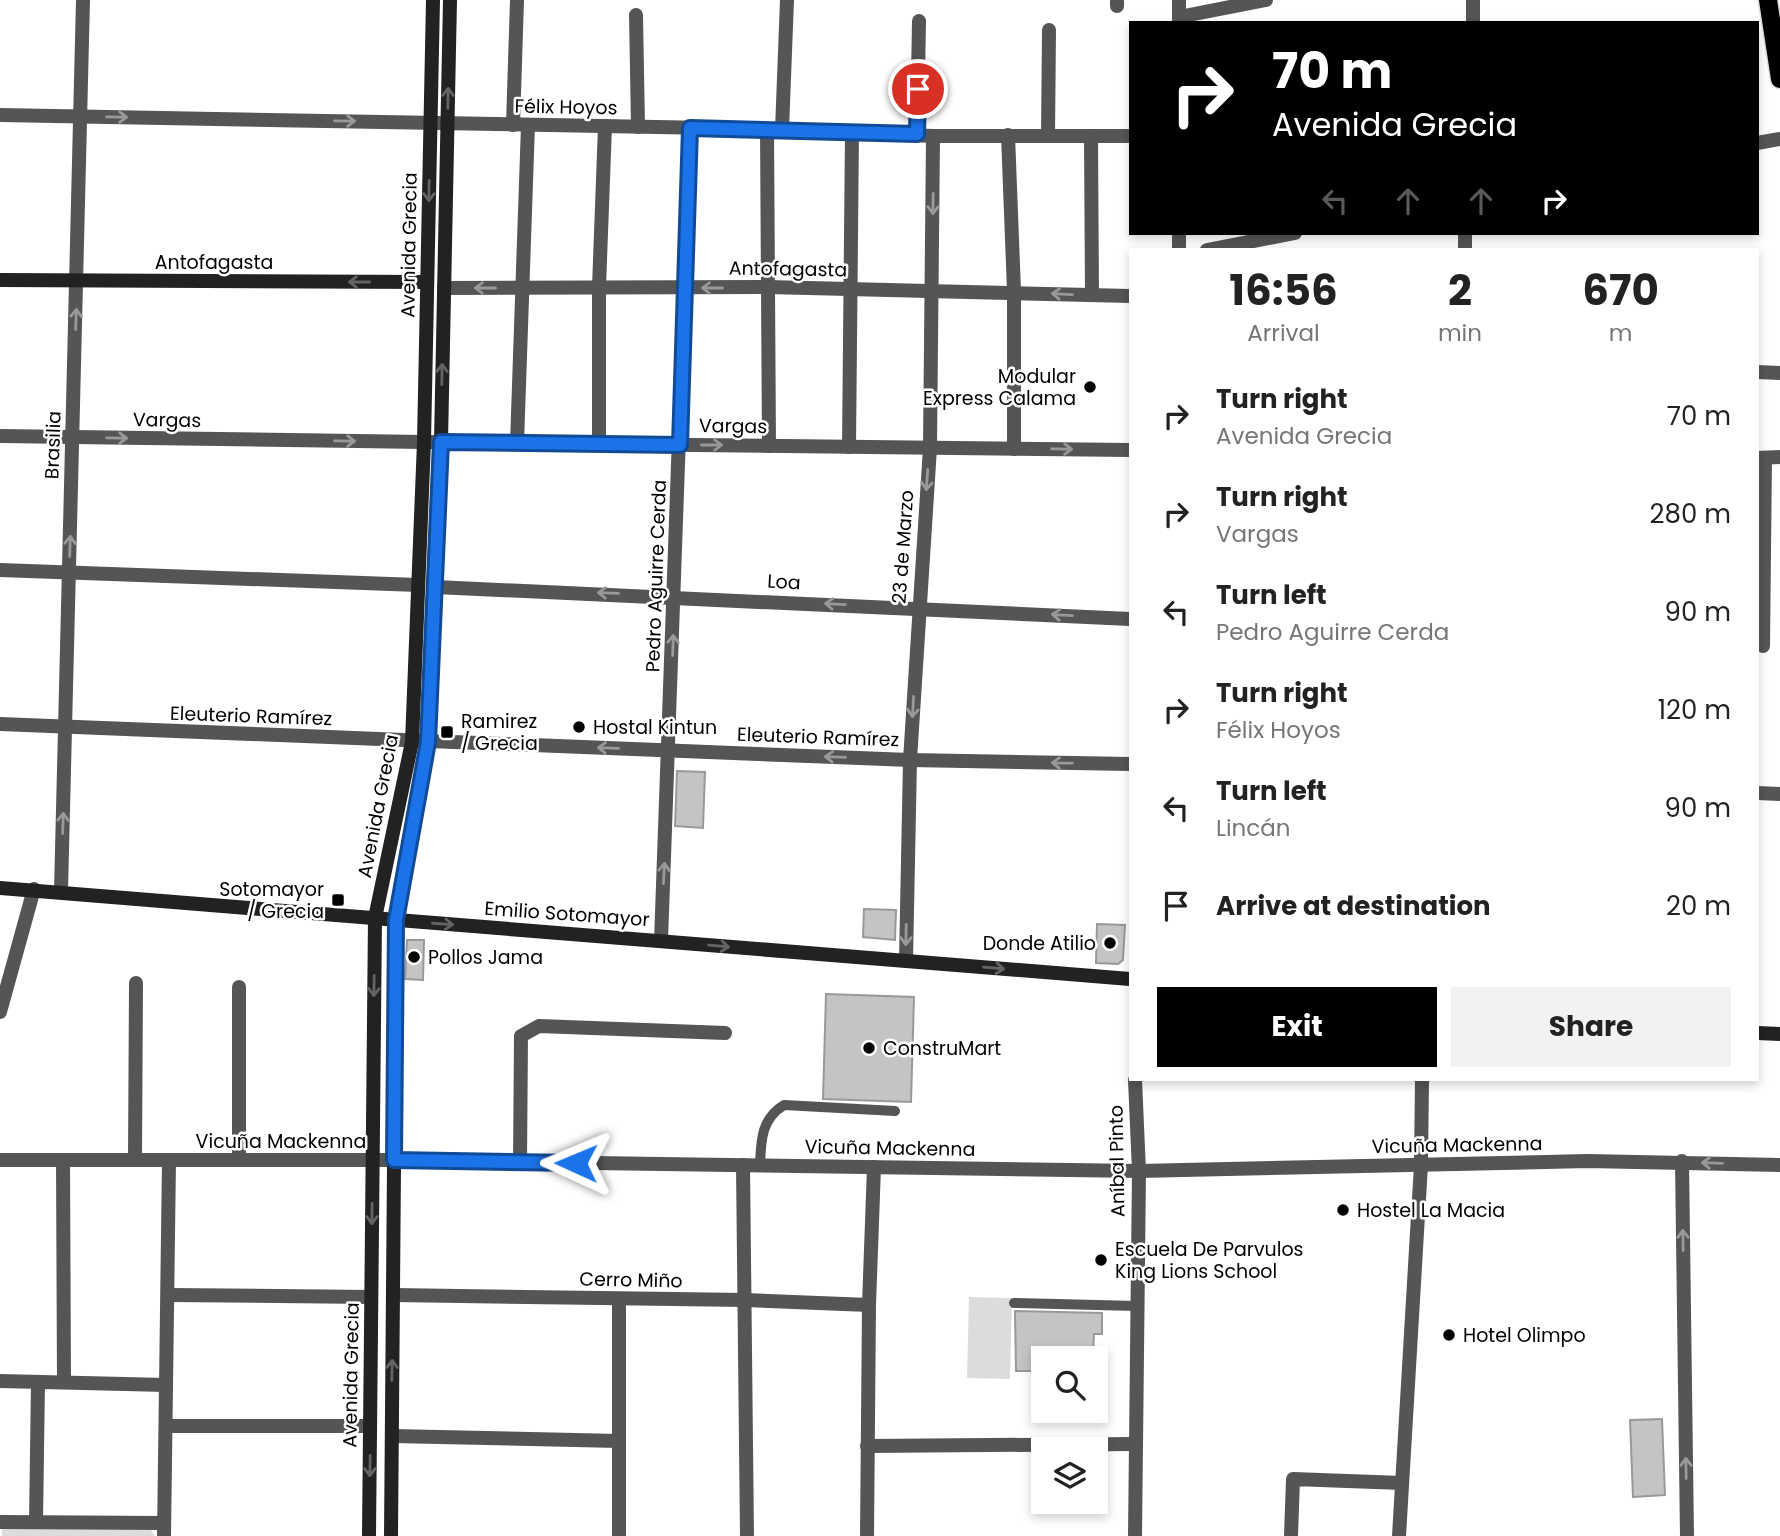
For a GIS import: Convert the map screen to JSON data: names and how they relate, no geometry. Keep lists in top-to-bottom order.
{
  "streets": {
    "main road": ["Avenida Grecia", "Antofagasta", "Emilio Sotomayor"],
    "street": [
      "Félix Hoyos",
      "Vargas",
      "Brasilia",
      "23 de Marzo",
      "Pedro Aguirre Cerda",
      "Loa",
      "Eleuterio Ramírez",
      "Vicuña Mackenna",
      "Aníbal Pinto",
      "Cerro Miño"
    ]
  },
  "crossings": [
    ["Félix Hoyos", "Avenida Grecia"],
    ["Félix Hoyos", "Brasilia"],
    ["Félix Hoyos", "23 de Marzo"],
    ["Félix Hoyos", "Pedro Aguirre Cerda"],
    ["Avenida Grecia", "Antofagasta"],
    ["Avenida Grecia", "Vargas"],
    ["Avenida Grecia", "Loa"],
    ["Avenida Grecia", "Eleuterio Ramírez"],
    ["Avenida Grecia", "Emilio Sotomayor"],
    ["Avenida Grecia", "Vicuña Mackenna"],
    ["Avenida Grecia", "Cerro Miño"],
    ["Antofagasta", "Brasilia"],
    ["Antofagasta", "23 de Marzo"],
    ["Antofagasta", "Pedro Aguirre Cerda"],
    ["Vargas", "Brasilia"],
    ["Vargas", "23 de Marzo"],
    ["Vargas", "Pedro Aguirre Cerda"],
    ["Brasilia", "Eleuterio Ramírez"],
    ["Brasilia", "Emilio Sotomayor"],
    ["23 de Marzo", "Loa"],
    ["23 de Marzo", "Eleuterio Ramírez"],
    ["23 de Marzo", "Emilio Sotomayor"],
    ["Pedro Aguirre Cerda", "Loa"],
    ["Pedro Aguirre Cerda", "Eleuterio Ramírez"],
    ["Pedro Aguirre Cerda", "Emilio Sotomayor"],
    ["Vicuña Mackenna", "Aníbal Pinto"]
  ],
  "one_way": [
    "Antofagasta",
    "Vargas",
    "Brasilia",
    "Pedro Aguirre Cerda",
    "Loa",
    "Eleuterio Ramírez",
    "Emilio Sotomayor"
  ],
  "places": {
    "other": [
      "Modular Express Calama",
      "Hostal Kintun",
      "Donde Atilio",
      "Pollos Jama",
      "ConstruMart",
      "Hostel La Macia",
      "Escuela De Parvulos King Lions School",
      "Hotel Olimpo"
    ],
    "transit": ["Ramirez / Grecia", "Sotomayor / Grecia"]
  },
  "page": {
    "turn": ["70 m", "Avenida Grecia"],
    "eta": [
      "16:56",
      "Arrival",
      "2",
      "min",
      "670",
      "m"
    ],
    "list": [
      {
        "name": "Turn right",
        "note": "Avenida Grecia",
        "value": "70 m"
      },
      {
        "name": "Turn right",
        "note": "Vargas",
        "value": "280 m"
      },
      {
        "name": "Turn left",
        "note": "Pedro Aguirre Cerda",
        "value": "90 m"
      },
      {
        "name": "Turn right",
        "note": "Félix Hoyos",
        "value": "120 m"
      },
      {
        "name": "Turn left",
        "note": "Lincán",
        "value": "90 m"
      },
      {
        "name": "Arrive at destination",
        "value": "20 m"
      }
    ],
    "buttons": ["Exit", "Share"]
  }
}
